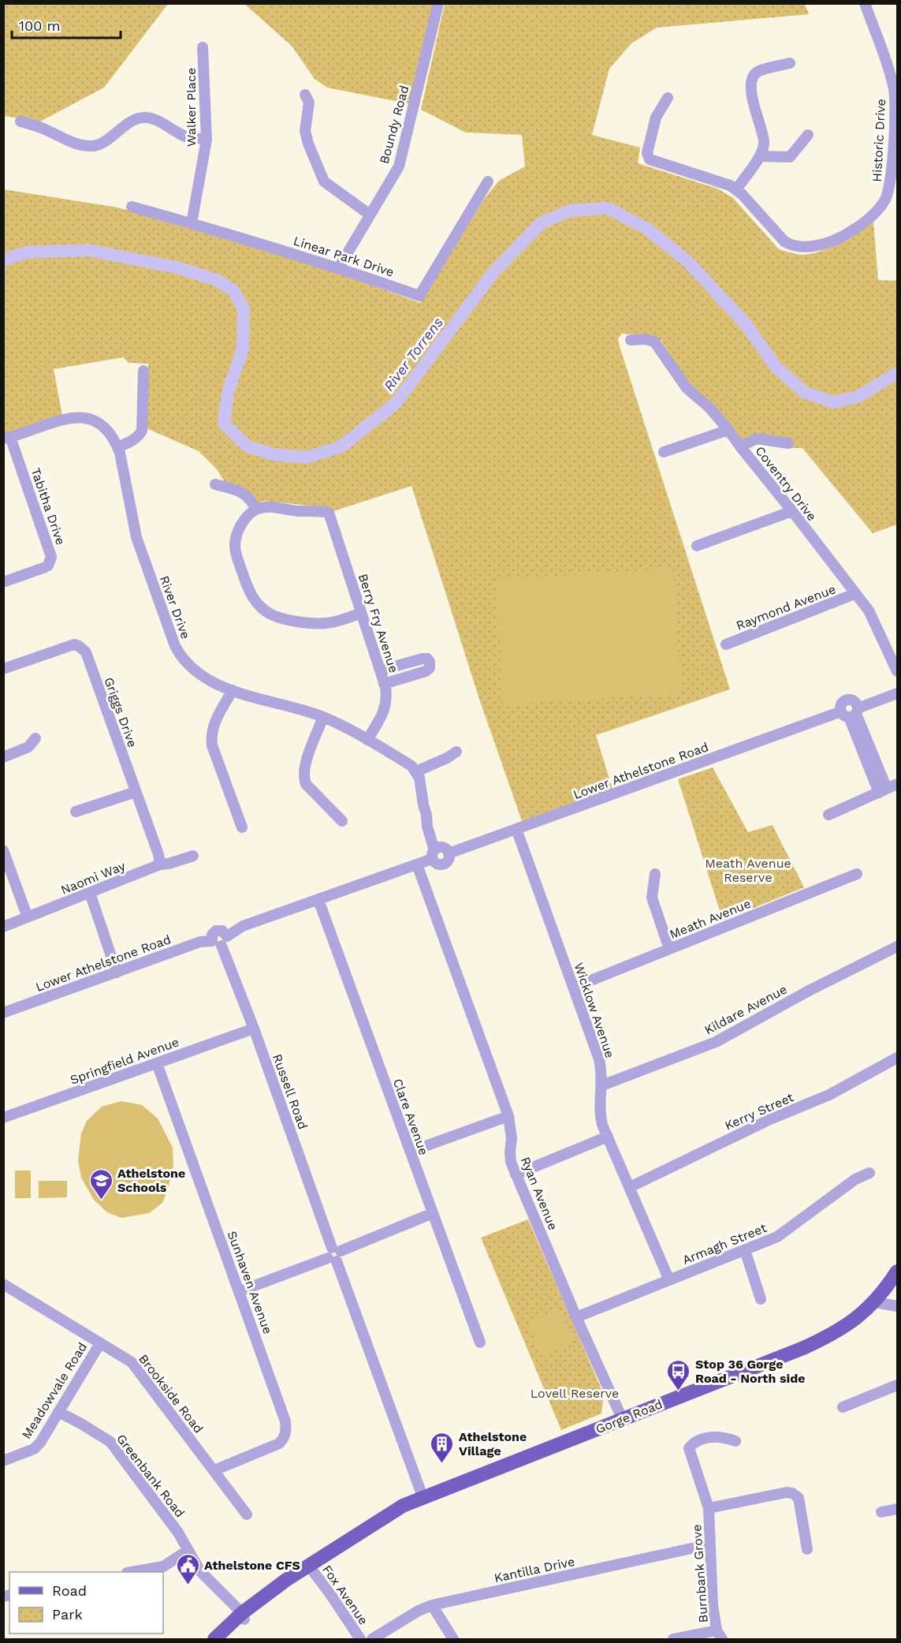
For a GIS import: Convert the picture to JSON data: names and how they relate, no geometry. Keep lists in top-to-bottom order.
{
  "streets": {
    "main road": ["Gorge Road"],
    "street": [
      "Walker Place",
      "Boundy Road",
      "Historic Drive",
      "Linear Park Drive",
      "Coventry Drive",
      "Tabitha Drive",
      "River Drive",
      "Raymond Avenue",
      "Berry Fry Avenue",
      "Griggs Drive",
      "Lower Athelstone Road",
      "Naomi Way",
      "Meath Avenue",
      "Kildare Avenue",
      "Wicklow Avenue",
      "Springfield Avenue",
      "Russell Road",
      "Kerry Street",
      "Clare Avenue",
      "Ryan Avenue",
      "Armagh Street",
      "Sunhaven Avenue",
      "Meadowvale Road",
      "Brookside Road",
      "Greenbank Road",
      "Kantilla Drive",
      "Burnbank Grove",
      "Fox Avenue"
    ]
  },
  "crossings": [
    ["Walker Place", "Linear Park Drive"],
    ["Boundy Road", "Linear Park Drive"],
    ["Coventry Drive", "Raymond Avenue"],
    ["Tabitha Drive", "River Drive"],
    ["River Drive", "Berry Fry Avenue"],
    ["Griggs Drive", "Naomi Way"],
    ["Lower Athelstone Road", "Wicklow Avenue"],
    ["Lower Athelstone Road", "Russell Road"],
    ["Lower Athelstone Road", "Clare Avenue"],
    ["Lower Athelstone Road", "Ryan Avenue"],
    ["Meath Avenue", "Wicklow Avenue"],
    ["Kildare Avenue", "Wicklow Avenue"],
    ["Wicklow Avenue", "Kerry Street"],
    ["Wicklow Avenue", "Armagh Street"],
    ["Springfield Avenue", "Russell Road"],
    ["Springfield Avenue", "Sunhaven Avenue"],
    ["Russell Road", "Gorge Road"],
    ["Ryan Avenue", "Armagh Street"],
    ["Ryan Avenue", "Gorge Road"],
    ["Sunhaven Avenue", "Brookside Road"],
    ["Meadowvale Road", "Brookside Road"],
    ["Meadowvale Road", "Greenbank Road"],
    ["Gorge Road", "Greenbank Road"],
    ["Gorge Road", "Fox Avenue"],
    ["Kantilla Drive", "Burnbank Grove"]
  ],
  "water": ["River Torrens"],
  "parks": ["Meath Avenue Reserve", "Lovell Reserve"],
  "places": {
    "school or university": ["Athelstone Schools"],
    "bus stop": ["Stop 36 Gorge Road - North side"],
    "building": ["Athelstone Village"],
    "public building": ["Athelstone CFS"]
  },
  "legend": ["Road", "Park"],
  "scale_bar": "100 m"
}
